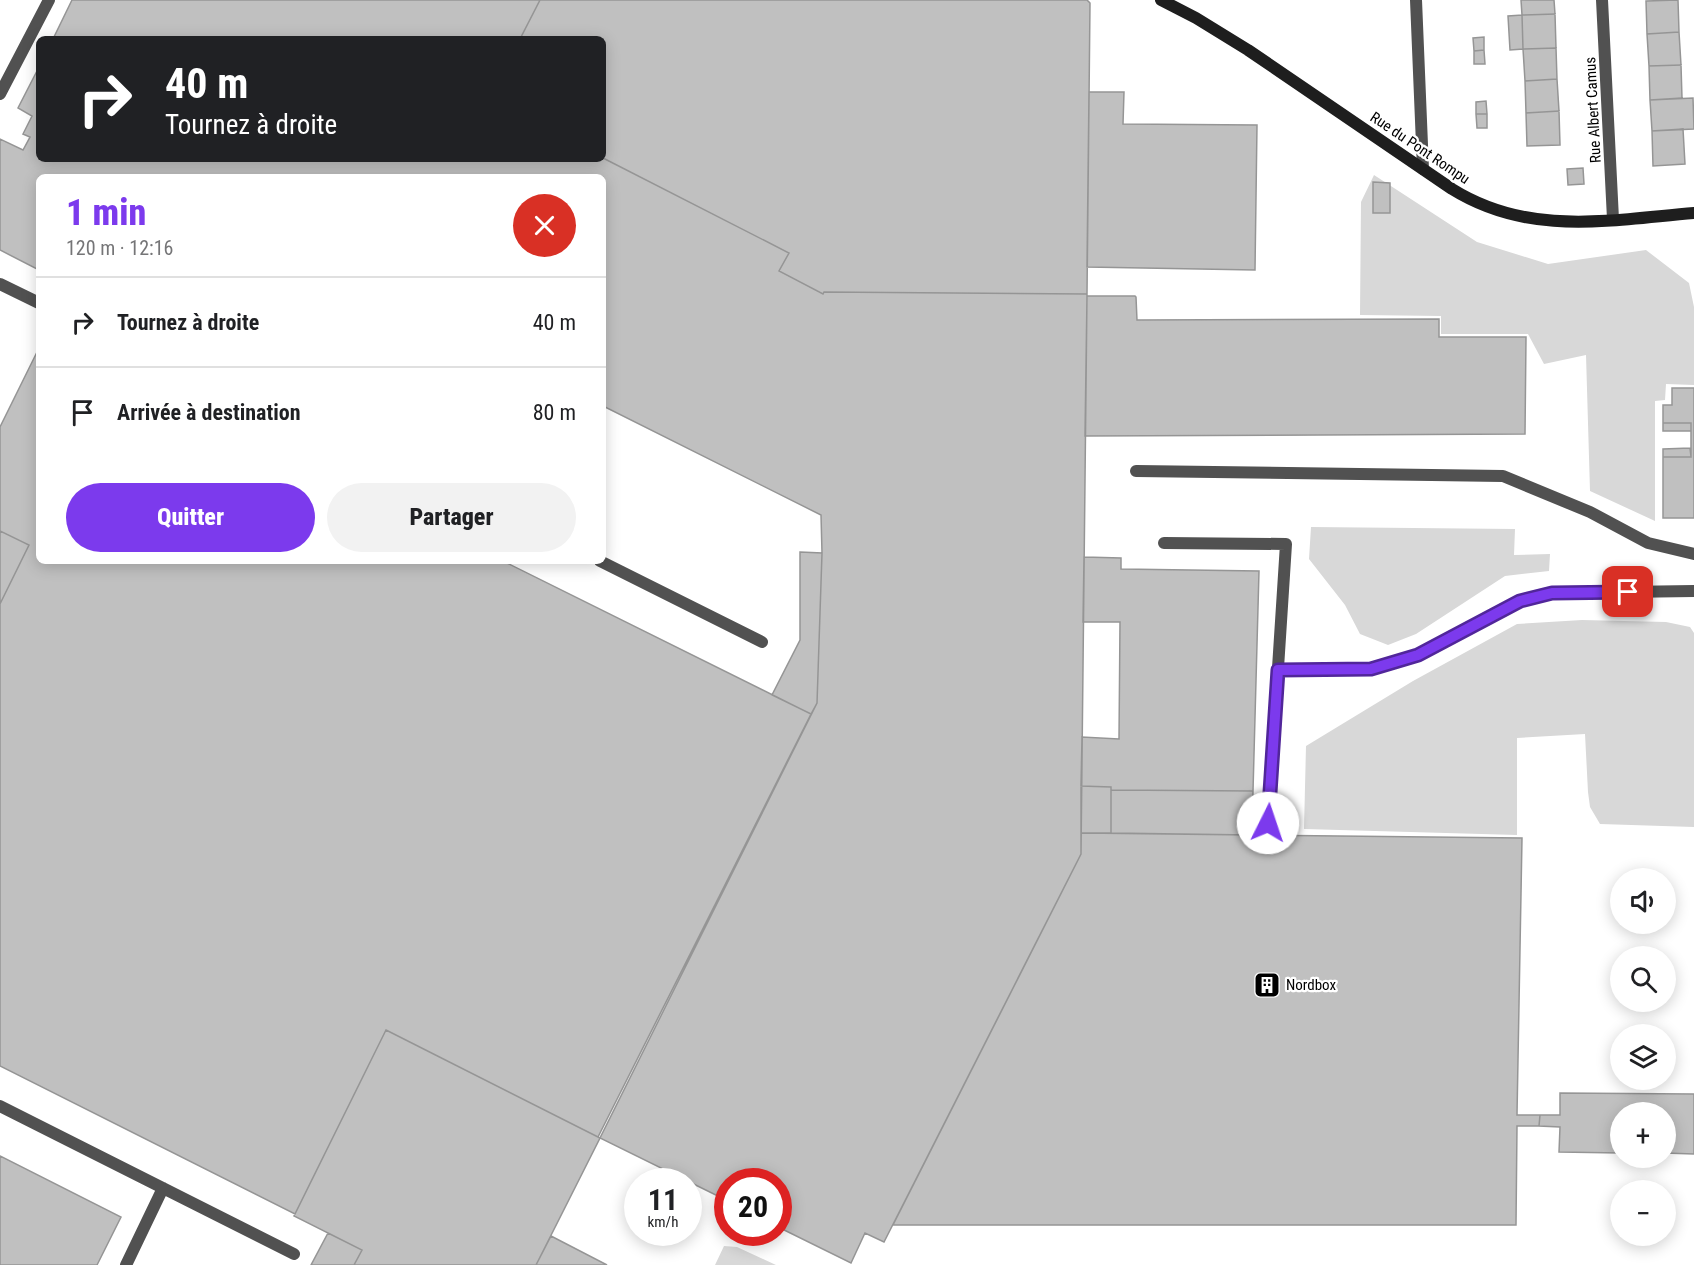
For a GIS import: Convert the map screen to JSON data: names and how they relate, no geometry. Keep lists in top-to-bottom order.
{
  "streets": {
    "street": ["Rue Albert Camus", "Rue du Pont Rompu"]
  },
  "crossings": [
    ["Rue Albert Camus", "Rue du Pont Rompu"]
  ],
  "places": {
    "building": ["Nordbox"]
  },
  "page": {
    "turn": ["40 m", "Tournez à droite"],
    "heading": ["1 min", "120 m · 12:16"],
    "list": [
      {
        "name": "Tournez à droite",
        "value": "40 m"
      },
      {
        "name": "Arrivée à destination",
        "value": "80 m"
      }
    ],
    "buttons": ["Quitter", "Partager"],
    "map_buttons": ["+", "−"],
    "speed": "11 km/h",
    "limit": "20"
  }
}
